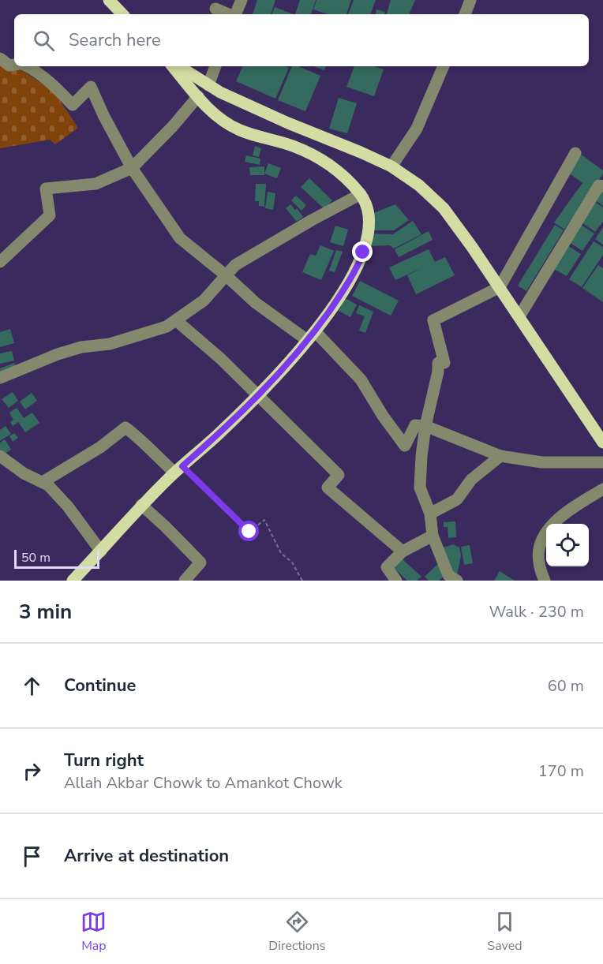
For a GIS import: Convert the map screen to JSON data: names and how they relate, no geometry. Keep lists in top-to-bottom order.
{
  "scale_bar": "50 m",
  "page": {
    "search": "Search here",
    "scale": "50 m",
    "heading": ["3 min", "Walk · 230 m"],
    "list": [
      ["Continue", "60 m"],
      ["Turn right", "Allah Akbar Chowk to Amankot Chowk", "170 m"],
      "Arrive at destination"
    ],
    "nav": ["Map", "Directions", "Saved"]
  }
}
